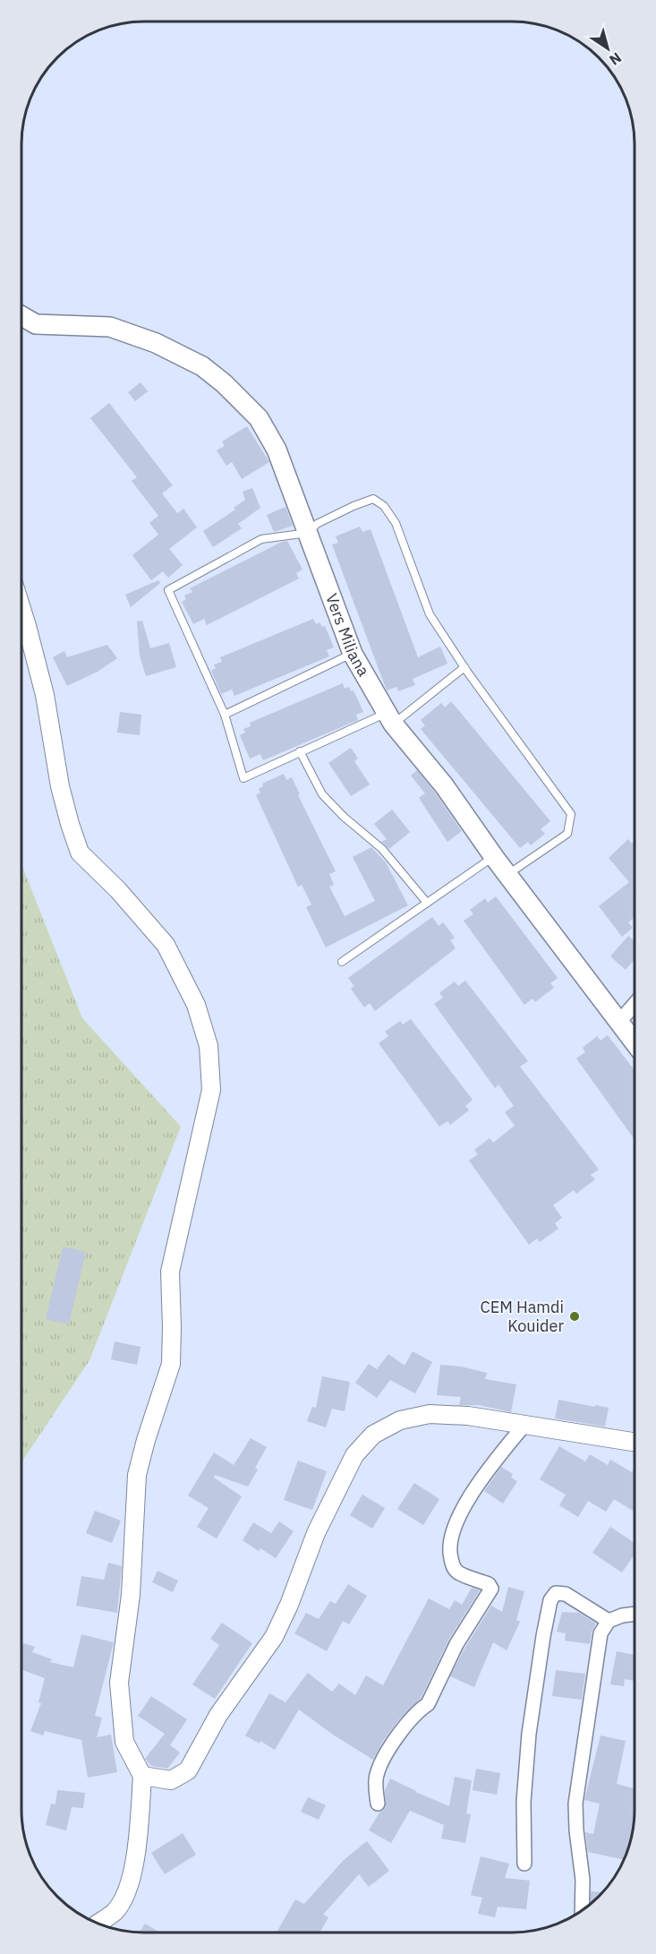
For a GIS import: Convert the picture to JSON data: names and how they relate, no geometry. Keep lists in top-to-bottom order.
{
  "streets": {
    "main road": ["Vers Miliana"]
  },
  "places": ["CEM Hamdi Kouider"],
  "north": "bottom right"
}
